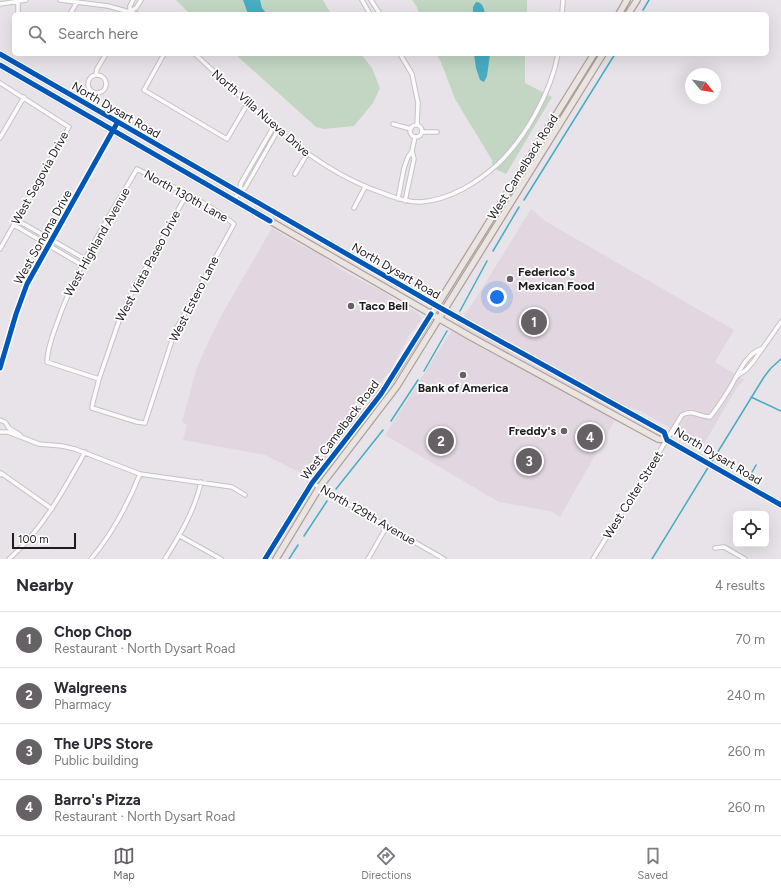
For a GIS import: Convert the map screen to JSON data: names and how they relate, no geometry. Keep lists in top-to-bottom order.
{
  "streets": {
    "main road": ["North Dysart Road", "West Camelback Road"],
    "street": [
      "North Villa Nueva Drive",
      "West Segovia Drive",
      "North 130th Lane",
      "West Sonoma Drive",
      "West Highland Avenue",
      "West Vista Paseo Drive",
      "West Estero Lane",
      "West Colter Street",
      "North 129th Avenue"
    ]
  },
  "crossings": [
    ["North Dysart Road", "West Camelback Road"],
    ["North Dysart Road", "West Sonoma Drive"],
    ["North Dysart Road", "West Colter Street"],
    ["West Camelback Road", "North 129th Avenue"],
    ["North 130th Lane", "West Highland Avenue"],
    ["North 130th Lane", "West Vista Paseo Drive"],
    ["North 130th Lane", "West Estero Lane"],
    ["West Highland Avenue", "West Vista Paseo Drive"],
    ["West Vista Paseo Drive", "West Estero Lane"]
  ],
  "places": [
    "Federico's Mexican Food",
    "Taco Bell",
    "Bank of America",
    "Freddy's"
  ],
  "scale_bar": "100 m",
  "north": "bottom right",
  "page": {
    "search": "Search here",
    "pins": [
      "1",
      "4",
      "2",
      "3"
    ],
    "scale": "100 m",
    "heading": ["Nearby", "4 results"],
    "list": [
      {
        "mark": "1",
        "name": "Chop Chop",
        "note": "Restaurant · North Dysart Road",
        "value": "70 m"
      },
      {
        "mark": "2",
        "name": "Walgreens",
        "note": "Pharmacy",
        "value": "240 m"
      },
      {
        "mark": "3",
        "name": "The UPS Store",
        "note": "Public building",
        "value": "260 m"
      },
      {
        "mark": "4",
        "name": "Barro's Pizza",
        "note": "Restaurant · North Dysart Road",
        "value": "260 m"
      }
    ],
    "nav": ["Map", "Directions", "Saved"]
  }
}
